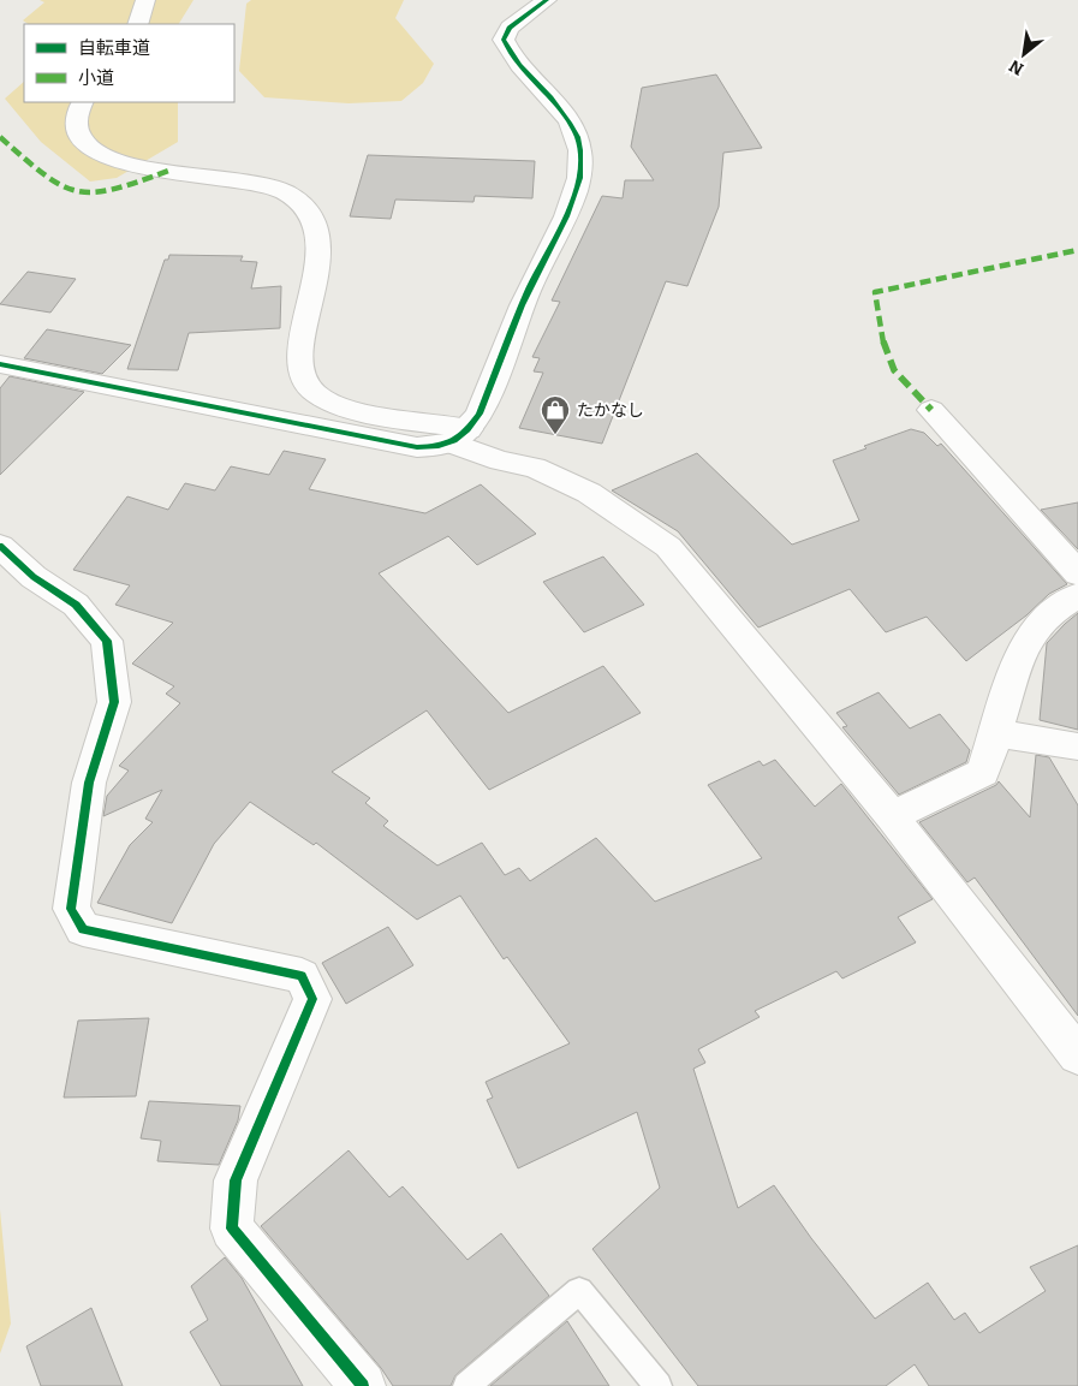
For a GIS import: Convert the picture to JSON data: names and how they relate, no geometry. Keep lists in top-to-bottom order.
{
  "places": {
    "shop": ["たかなし"]
  },
  "legend": ["自転車道", "小道"],
  "north": "bottom left"
}
